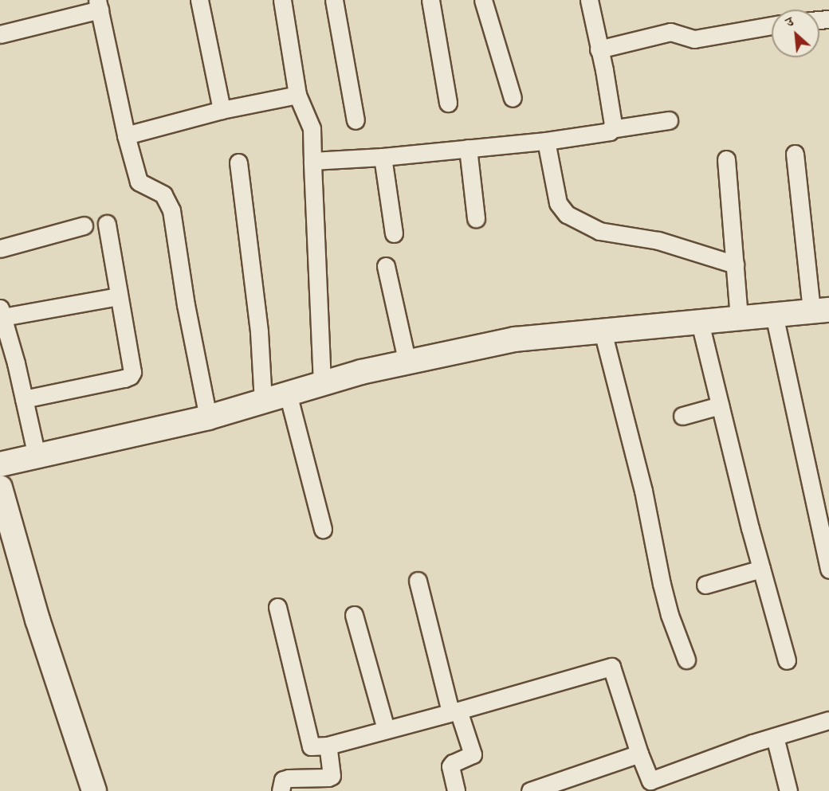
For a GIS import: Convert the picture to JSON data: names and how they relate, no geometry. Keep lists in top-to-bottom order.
{
  "north": "top left"
}
